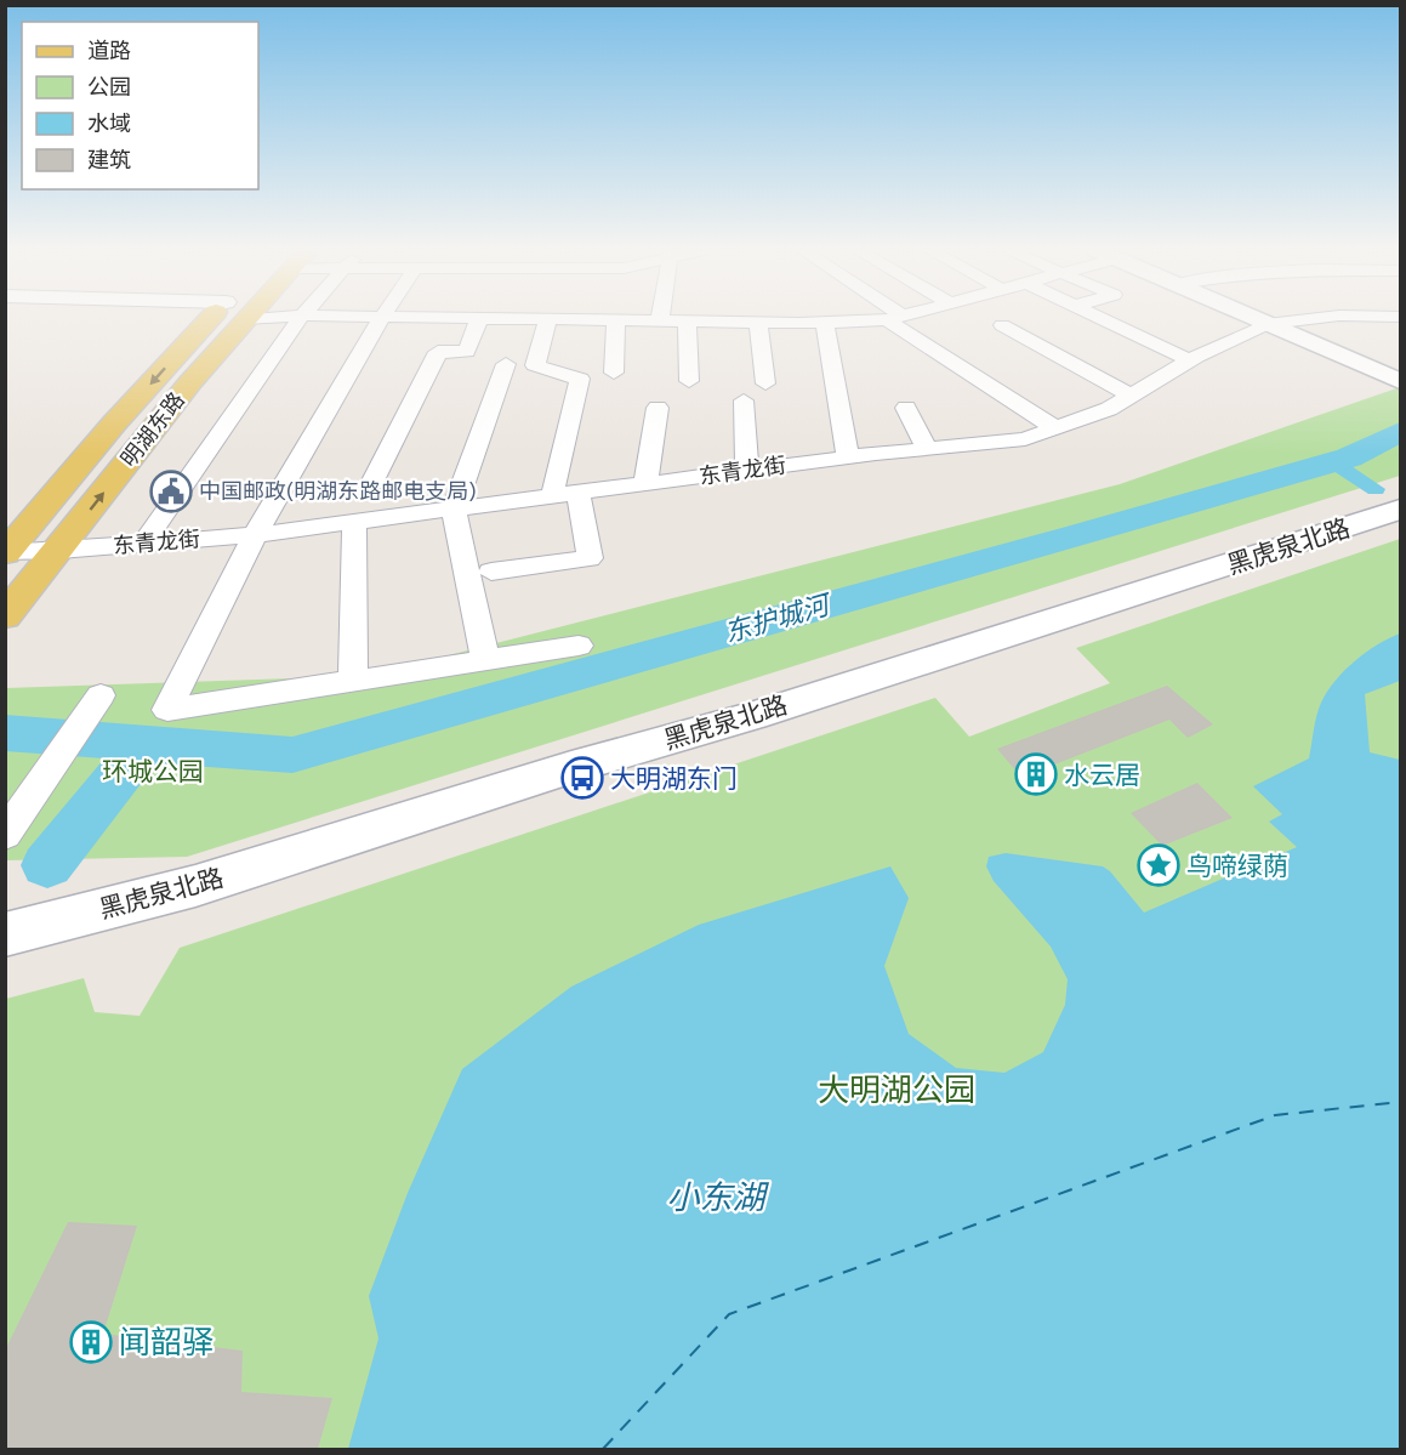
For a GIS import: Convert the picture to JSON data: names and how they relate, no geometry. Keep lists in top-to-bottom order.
{
  "streets": {
    "main road": ["明湖东路", "黑虎泉北路"],
    "street": ["东青龙街"]
  },
  "crossings": [
    ["明湖东路", "东青龙街"]
  ],
  "water": ["东护城河", "小东湖"],
  "parks": ["环城公园", "大明湖公园"],
  "places": {
    "public building": ["中国邮政(明湖东路邮电支局)"],
    "building": ["水云居", "闻韶驿"],
    "bus stop": ["大明湖东门"],
    "place": ["鸟啼绿荫"]
  },
  "legend": [
    "道路",
    "公园",
    "水域",
    "建筑"
  ]
}
